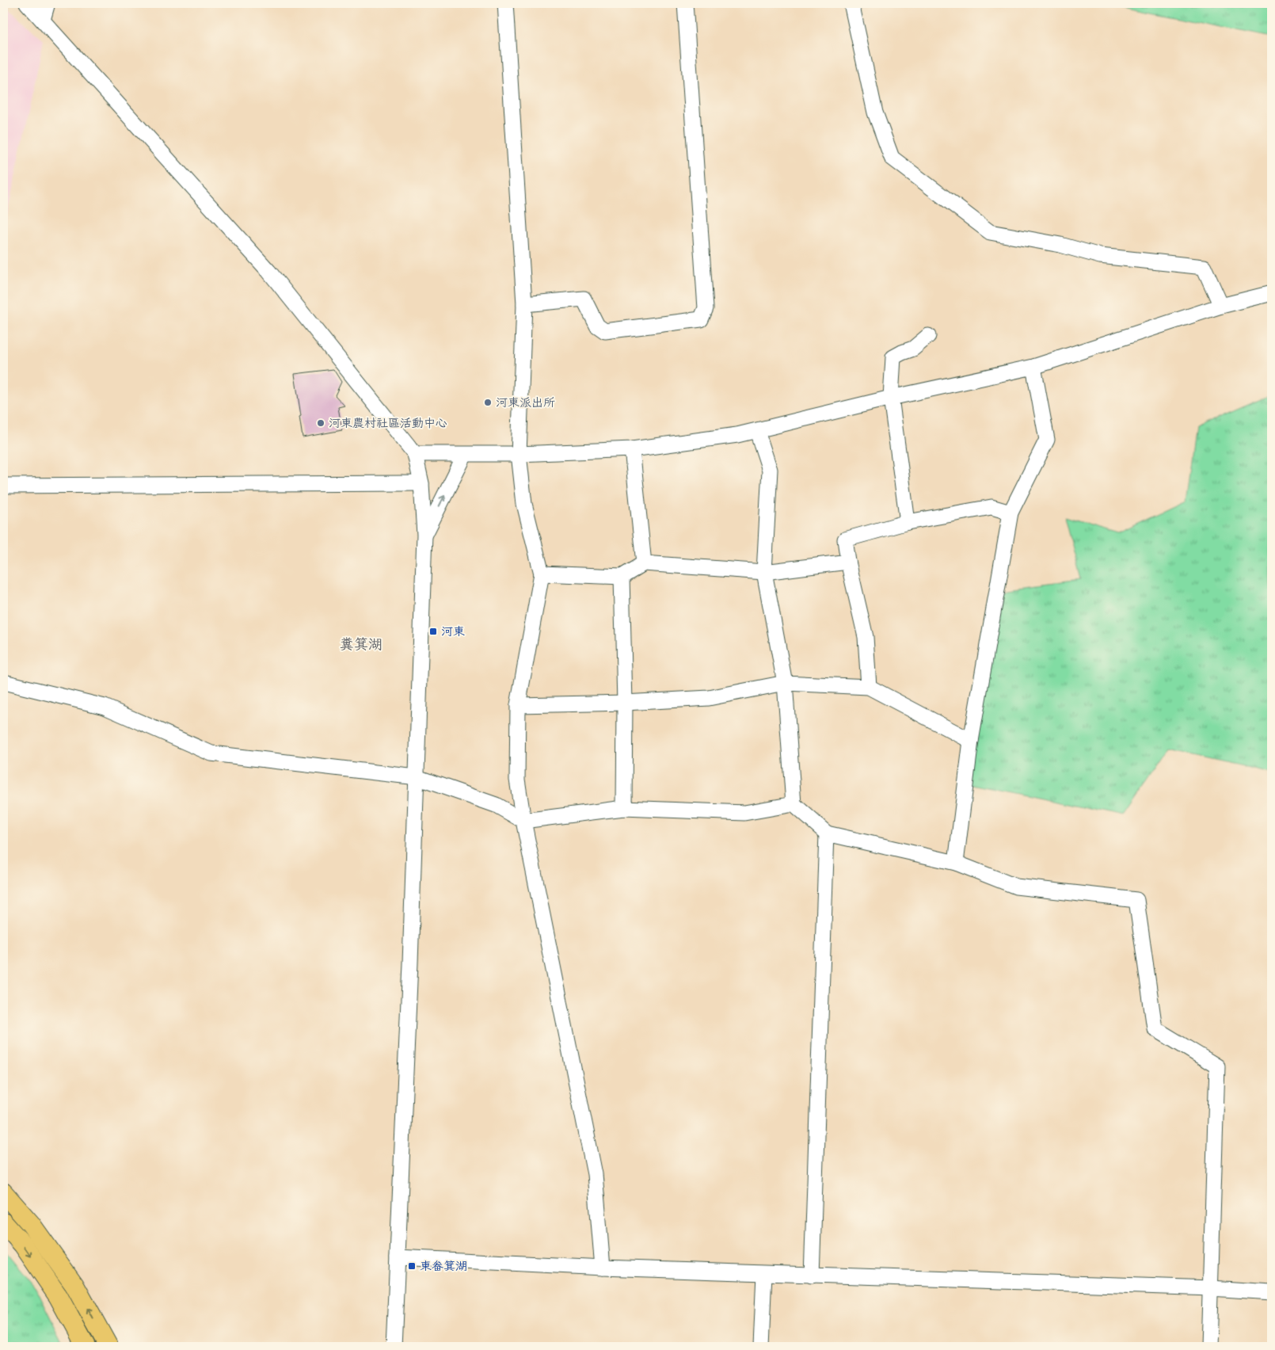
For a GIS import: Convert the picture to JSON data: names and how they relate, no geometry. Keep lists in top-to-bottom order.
{
  "districts": ["糞箕湖"],
  "places": {
    "other": ["河東派出所", "河東農村社區活動中心"],
    "transit": ["河東", "東畚箕湖"]
  }
}
